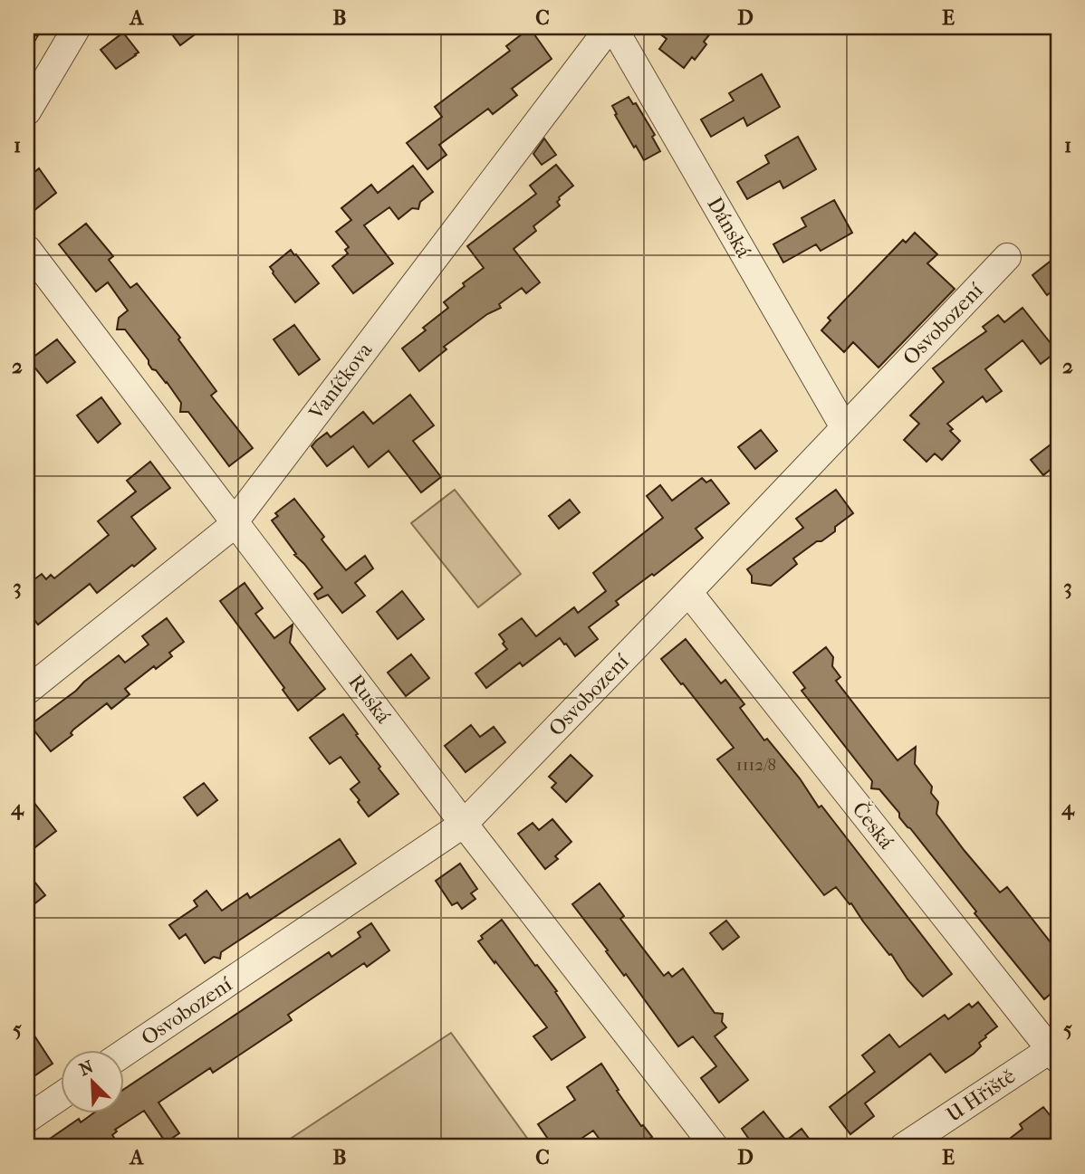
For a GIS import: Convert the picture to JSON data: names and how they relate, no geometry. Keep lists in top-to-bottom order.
{
  "streets": {
    "street": [
      "Dánská",
      "Osvobození",
      "Vaníčkova",
      "Ruská",
      "Česká",
      "U Hřiště"
    ]
  },
  "crossings": [
    ["Dánská", "Osvobození"],
    ["Dánská", "Vaníčkova"],
    ["Osvobození", "Ruská"],
    ["Osvobození", "Česká"],
    ["Vaníčkova", "Ruská"],
    ["Česká", "U Hřiště"]
  ],
  "house_numbers": ["1112/8"],
  "north": "top left",
  "grid": {
    "columns": [
      "A",
      "B",
      "C",
      "D",
      "E"
    ],
    "rows": [
      "1",
      "2",
      "3",
      "4",
      "5"
    ]
  }
}
